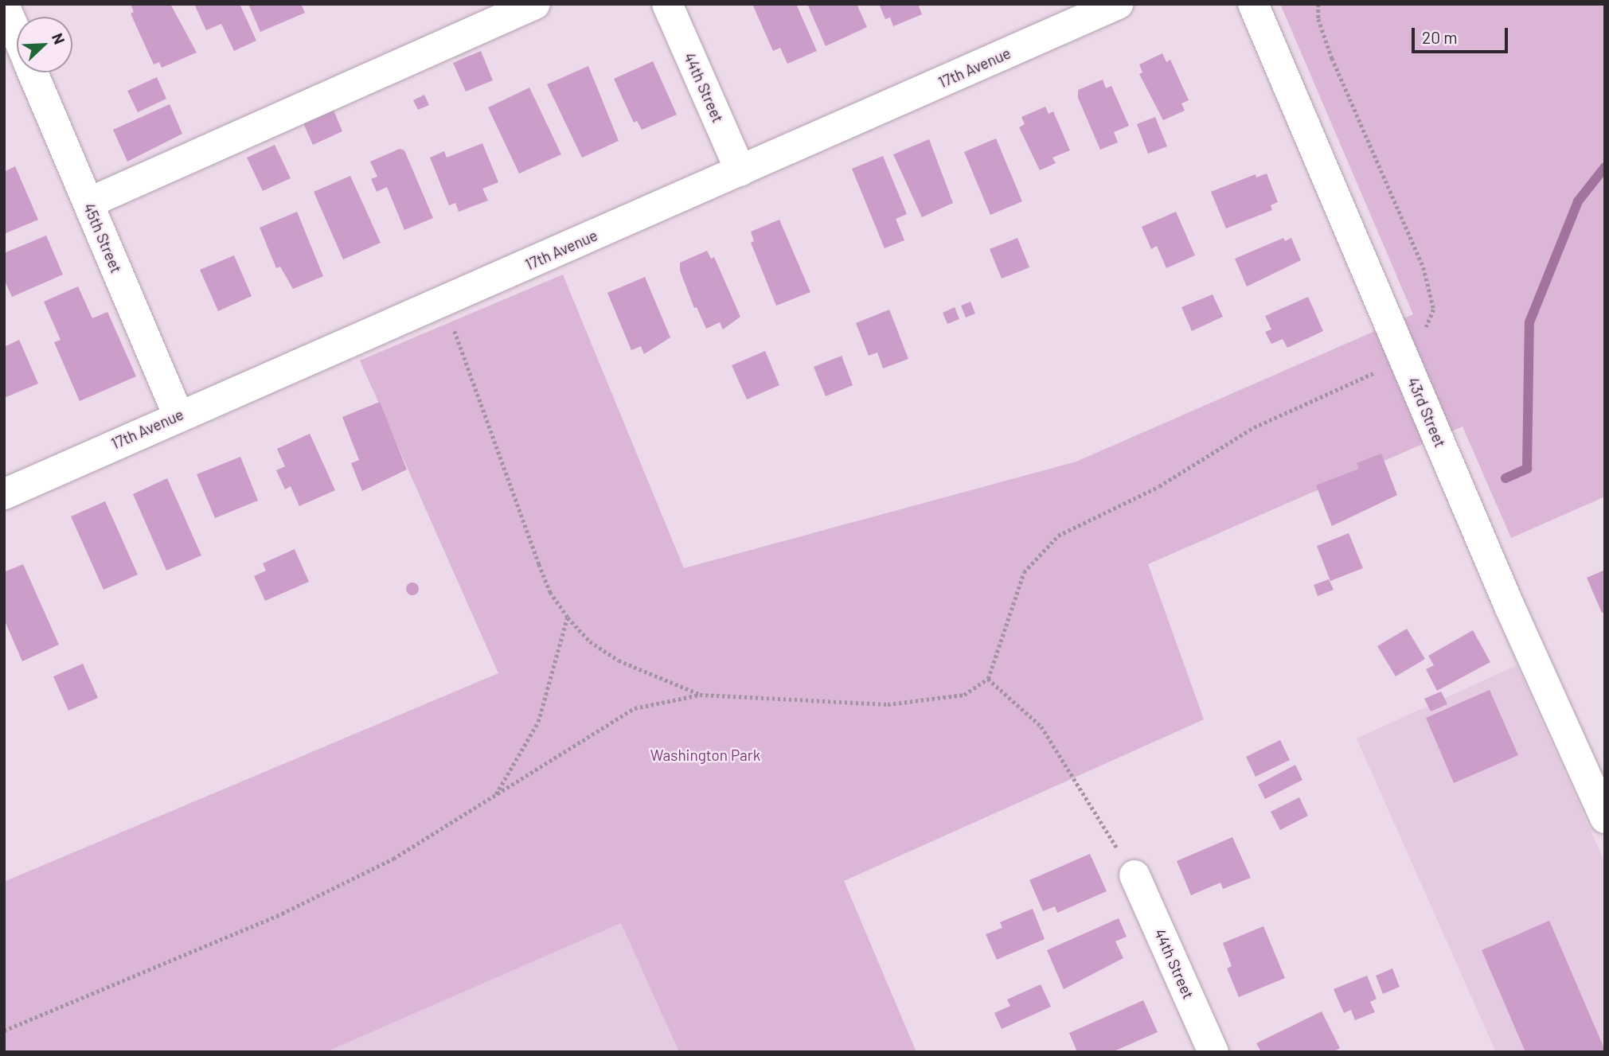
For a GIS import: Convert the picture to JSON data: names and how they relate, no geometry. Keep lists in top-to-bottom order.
{
  "streets": {
    "street": [
      "17th Avenue",
      "44th Street",
      "45th Street",
      "43rd Street"
    ]
  },
  "crossings": [
    ["17th Avenue", "44th Street"],
    ["17th Avenue", "45th Street"]
  ],
  "parks": ["Washington Park"],
  "scale_bar": "20 m",
  "north": "top right"
}
